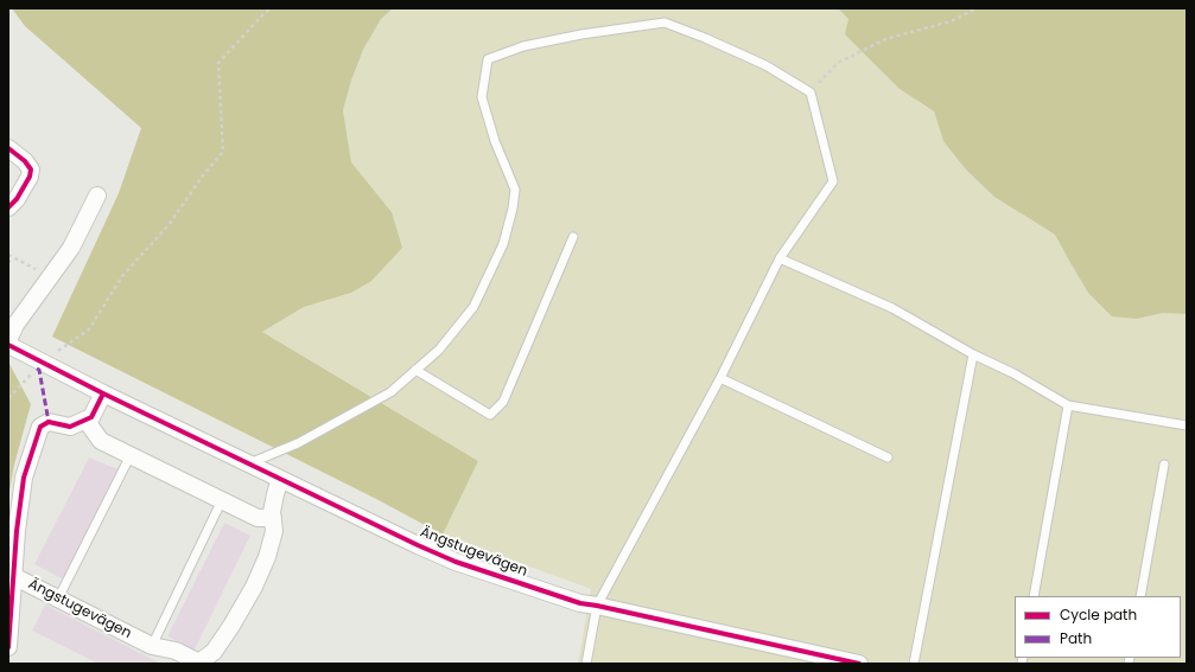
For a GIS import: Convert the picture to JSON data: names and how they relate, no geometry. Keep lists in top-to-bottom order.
{
  "streets": {
    "street": ["Ängstugevägen"]
  },
  "legend": ["Cycle path", "Path"]
}
